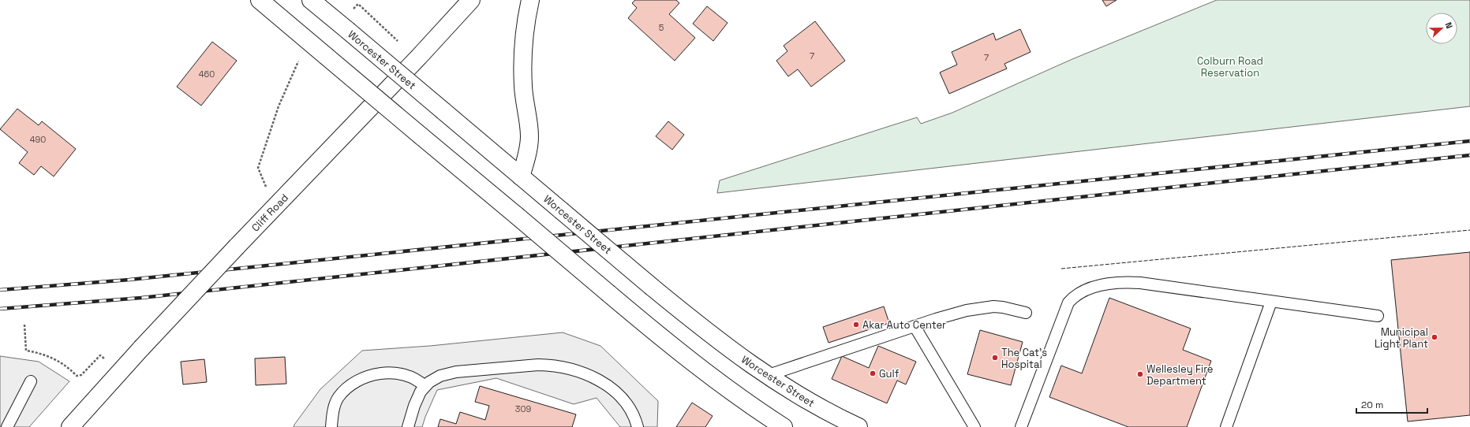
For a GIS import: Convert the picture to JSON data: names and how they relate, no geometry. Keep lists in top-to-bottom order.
{
  "streets": {
    "main road": ["Worcester Street", "Cliff Road"]
  },
  "parks": ["Colburn Road Reservation"],
  "places": [
    "Akar Auto Center",
    "Municipal Light Plant",
    "The Cat's Hospital",
    "Gulf",
    "Wellesley Fire Department"
  ],
  "house_numbers": [
    "5",
    "7",
    "7",
    "460",
    "490",
    "309"
  ],
  "scale_bar": "20 m",
  "north": "right"
}
